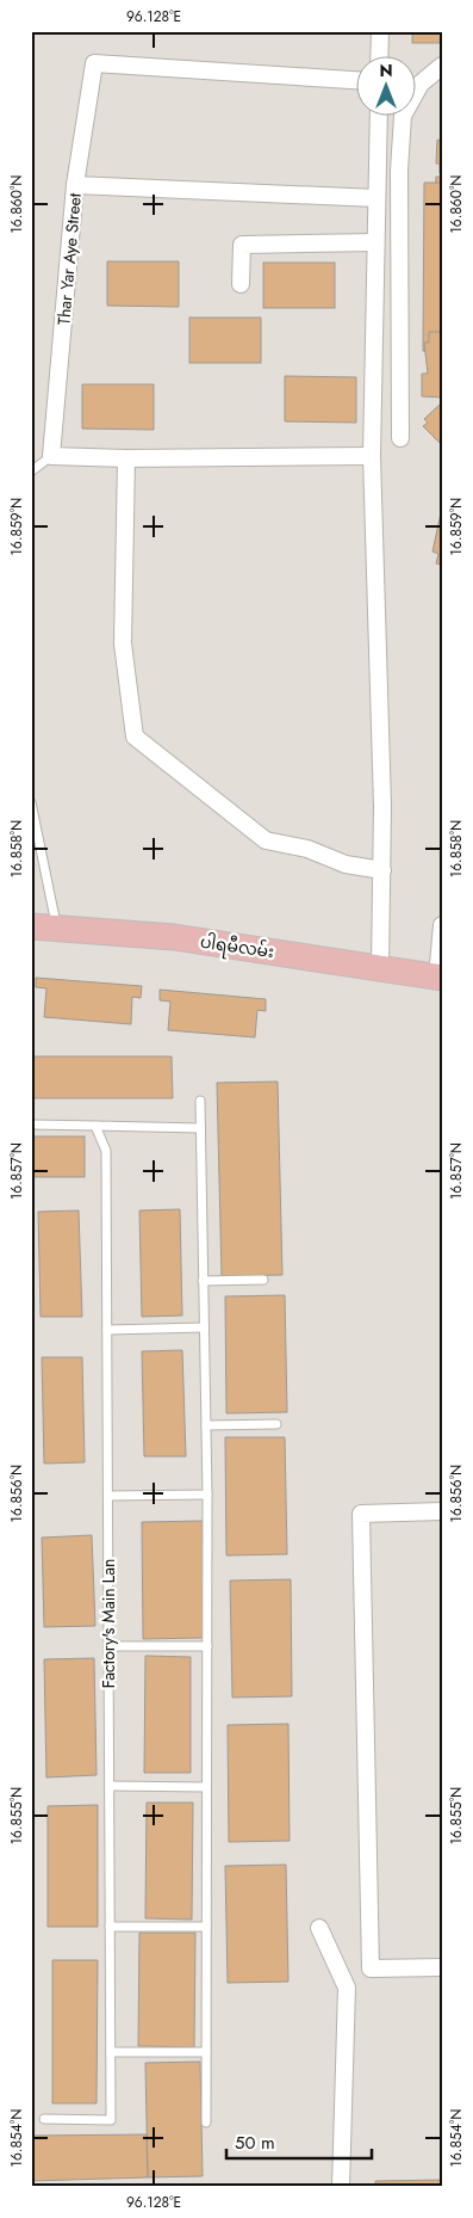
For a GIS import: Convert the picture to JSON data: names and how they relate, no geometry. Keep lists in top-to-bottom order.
{
  "streets": {
    "main road": ["ပါရမီလမ်း"],
    "street": ["Thar Yar Aye Street"],
    "lane": ["Factory's Main Lan"]
  },
  "scale_bar": "50 m",
  "north": "top",
  "coordinates": [
    "96.128°E",
    "16.860°N",
    "16.859°N",
    "16.858°N",
    "16.857°N",
    "16.856°N",
    "16.855°N",
    "16.854°N"
  ]
}
